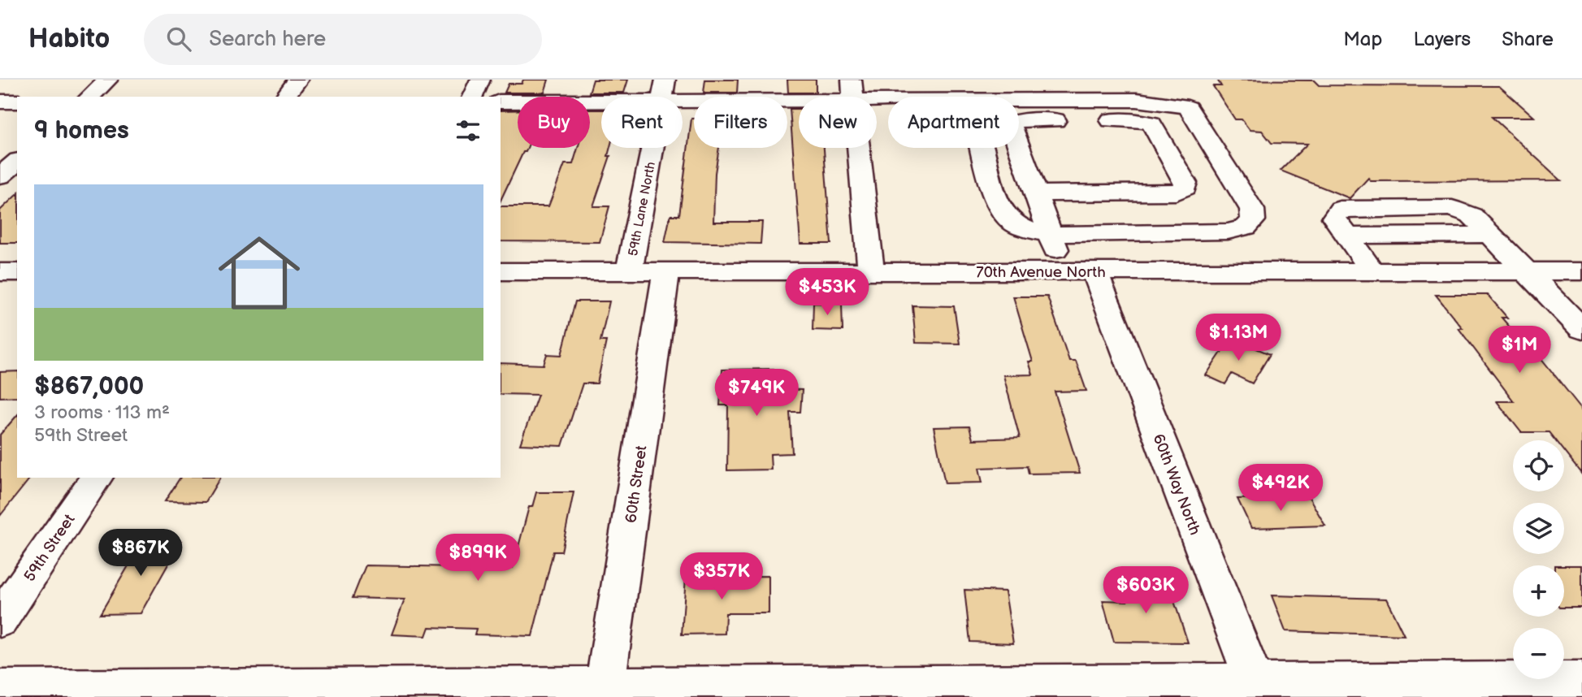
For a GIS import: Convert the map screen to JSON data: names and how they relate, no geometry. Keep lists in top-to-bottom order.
{
  "streets": {
    "street": [
      "59th Lane North",
      "70th Avenue North",
      "60th Street",
      "60th Way North",
      "59th Street"
    ]
  },
  "crossings": [
    ["59th Lane North", "70th Avenue North"],
    ["70th Avenue North", "60th Street"],
    ["70th Avenue North", "60th Way North"]
  ],
  "page": {
    "header": "Habito",
    "search": "Search here",
    "nav": ["Map", "Layers", "Share"],
    "chip": [
      "Buy",
      "Rent",
      "Filters",
      "New",
      "Apartment"
    ],
    "heading": "9 homes",
    "list": [
      {
        "name": "$867,000",
        "note": "3 rooms · 113 m² · 59th Street"
      }
    ],
    "price": [
      "$453K",
      "$1.13M",
      "$1M",
      "$749K",
      "$492K",
      "$867K",
      "$899K",
      "$357K",
      "$603K"
    ],
    "map_buttons": ["+", "−"]
  }
}
